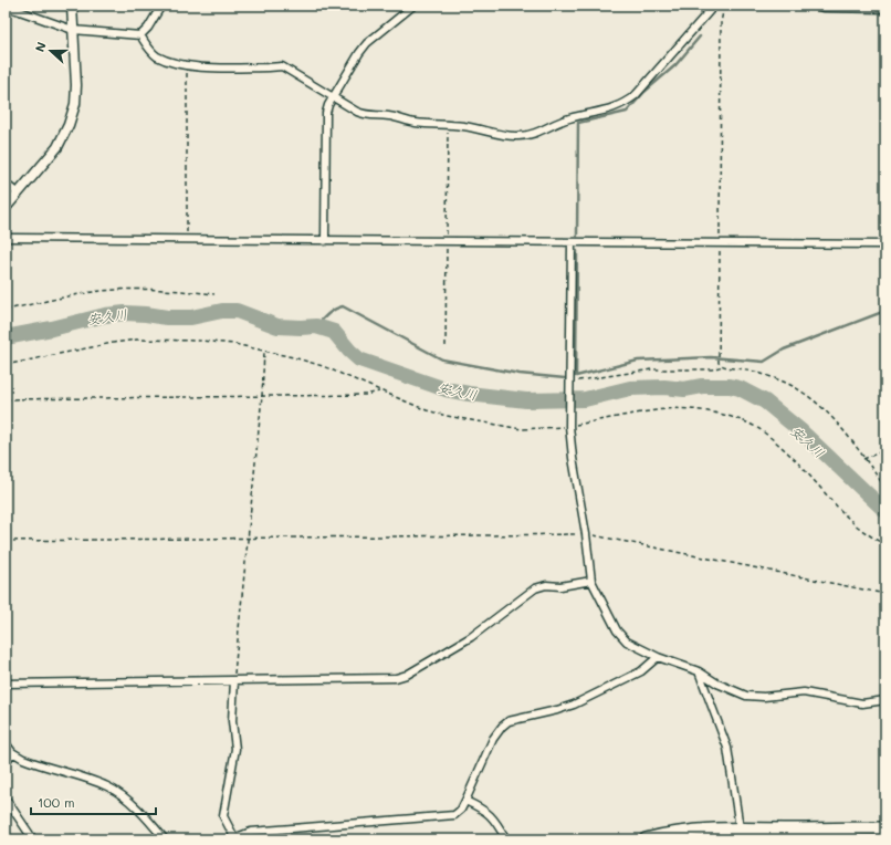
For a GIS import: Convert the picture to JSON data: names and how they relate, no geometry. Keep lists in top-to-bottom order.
{
  "water": ["安久川"],
  "scale_bar": "100 m",
  "north": "left"
}
